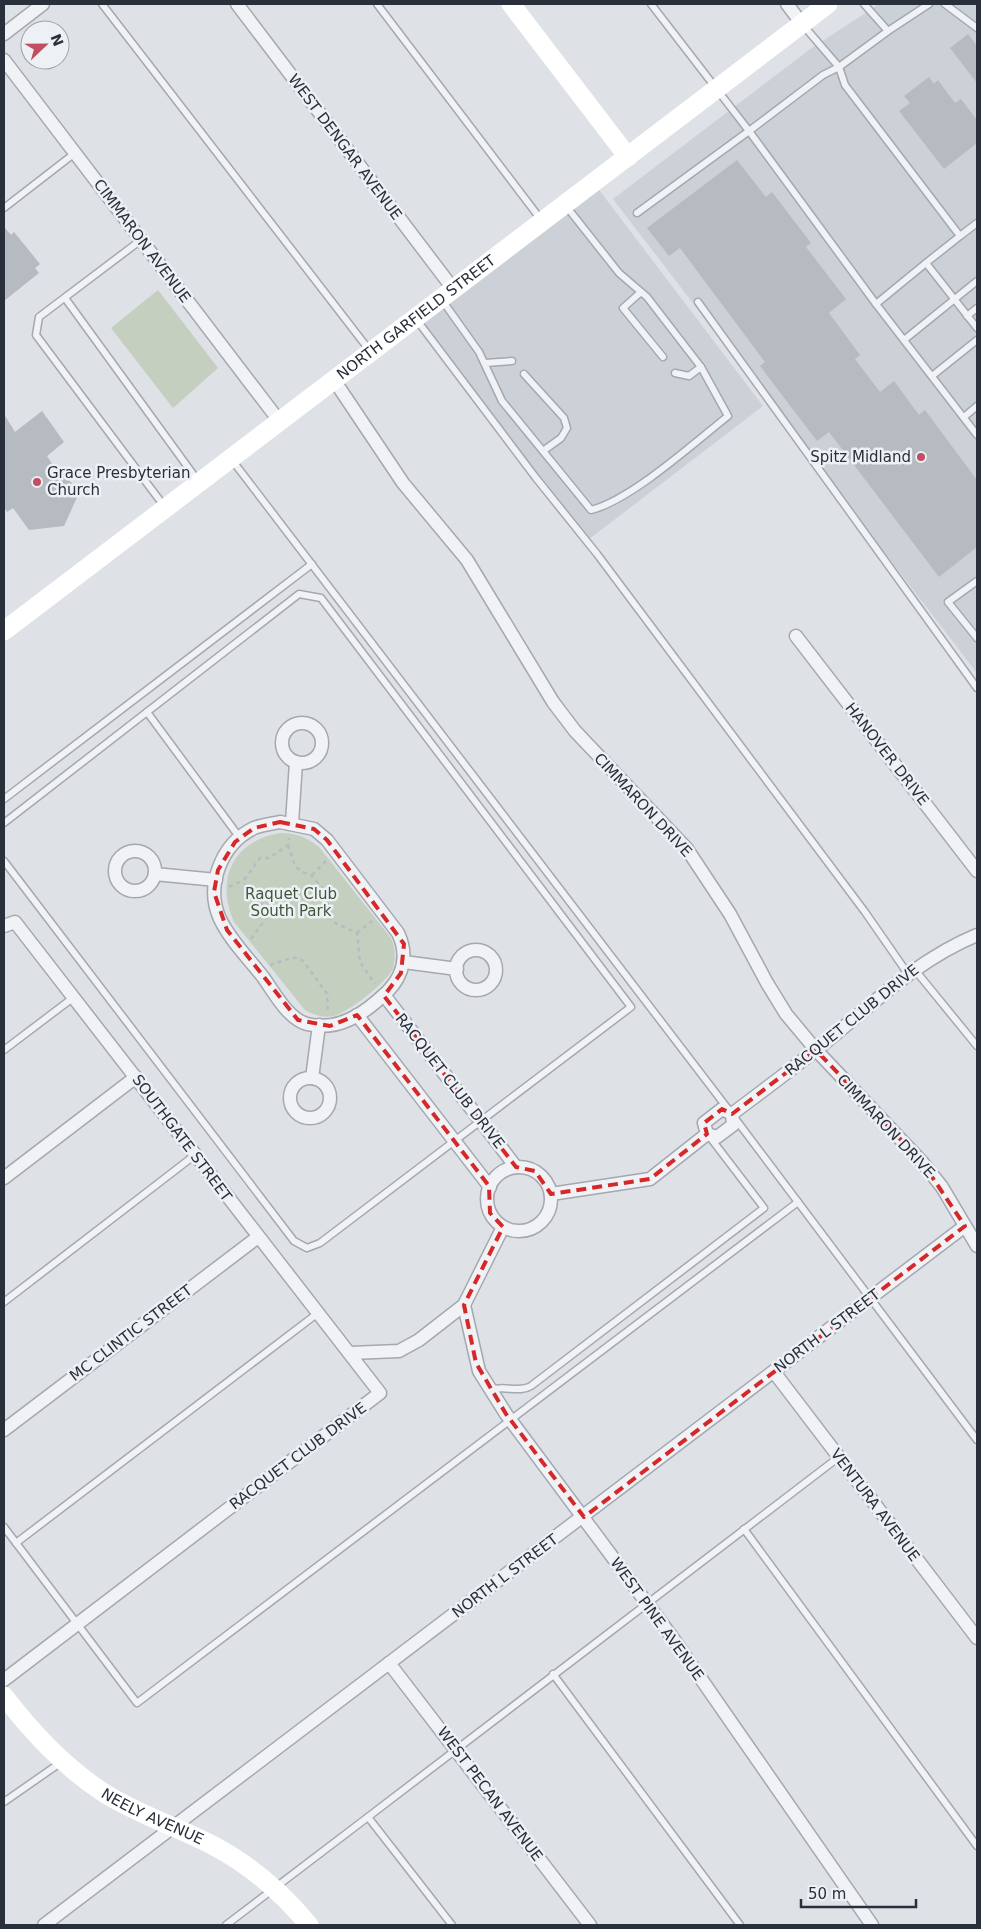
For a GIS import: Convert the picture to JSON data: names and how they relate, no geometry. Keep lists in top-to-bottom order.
{
  "streets": {
    "main road": ["NORTH GARFIELD STREET", "NEELY AVENUE"],
    "street": [
      "WEST DENGAR AVENUE",
      "CIMMARON AVENUE",
      "HANOVER DRIVE",
      "CIMMARON DRIVE",
      "RACQUET CLUB DRIVE",
      "SOUTHGATE STREET",
      "NORTH L STREET",
      "MC CLINTIC STREET",
      "VENTURA AVENUE",
      "WEST PINE AVENUE",
      "WEST PECAN AVENUE"
    ]
  },
  "crossings": [
    ["WEST DENGAR AVENUE", "NORTH GARFIELD STREET"],
    ["CIMMARON AVENUE", "NORTH GARFIELD STREET"],
    ["NORTH GARFIELD STREET", "CIMMARON DRIVE"],
    ["CIMMARON DRIVE", "RACQUET CLUB DRIVE"],
    ["CIMMARON DRIVE", "NORTH L STREET"],
    ["RACQUET CLUB DRIVE", "SOUTHGATE STREET"],
    ["SOUTHGATE STREET", "MC CLINTIC STREET"],
    ["NORTH L STREET", "VENTURA AVENUE"],
    ["NORTH L STREET", "WEST PINE AVENUE"],
    ["NORTH L STREET", "WEST PECAN AVENUE"],
    ["NORTH L STREET", "NEELY AVENUE"]
  ],
  "parks": ["Raquet Club South Park"],
  "places": ["Spitz Midland", "Grace Presbyterian Church"],
  "scale_bar": "50 m",
  "north": "right"
}
